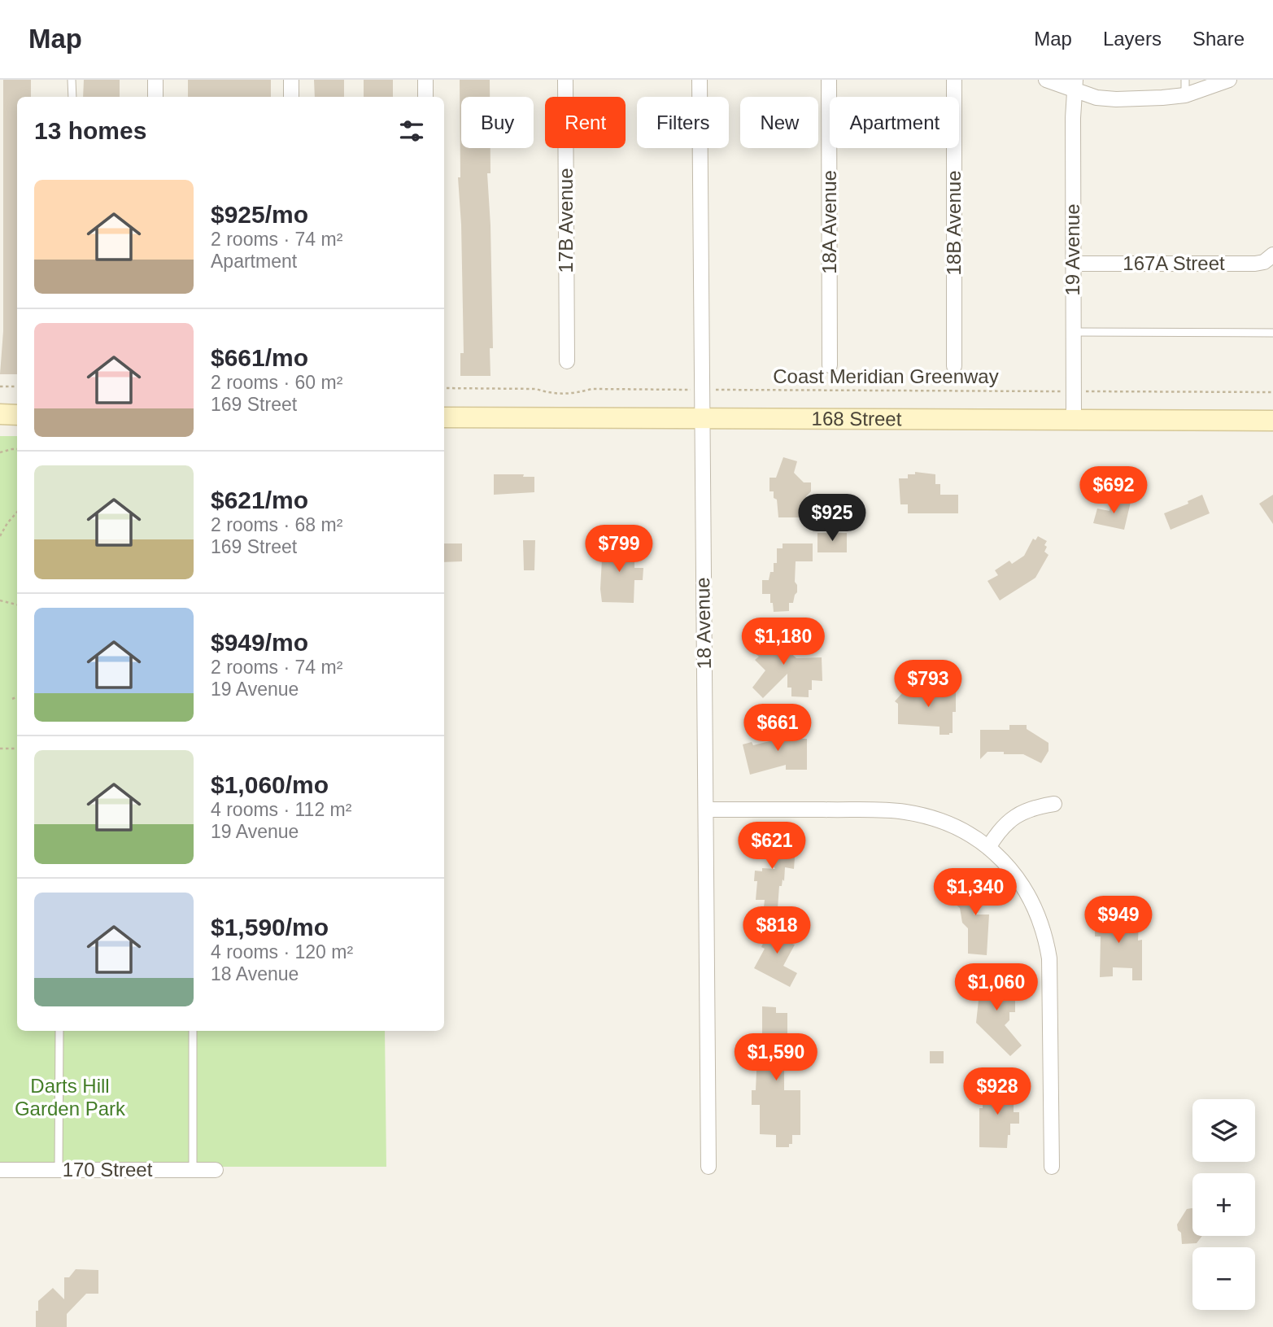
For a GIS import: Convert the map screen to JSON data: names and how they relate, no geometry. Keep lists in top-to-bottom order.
{
  "streets": {
    "main road": ["168 Street"],
    "street": [
      "17B Avenue",
      "18A Avenue",
      "18B Avenue",
      "19 Avenue",
      "167A Street",
      "18 Avenue",
      "170 Street"
    ],
    "path": ["Coast Meridian Greenway"]
  },
  "crossings": [
    ["19 Avenue", "167A Street"],
    ["19 Avenue", "168 Street"],
    ["168 Street", "18 Avenue"]
  ],
  "parks": ["Darts Hill Garden Park"],
  "page": {
    "header": "Map",
    "nav": ["Map", "Layers", "Share"],
    "chip": [
      "Buy",
      "Rent",
      "Filters",
      "New",
      "Apartment"
    ],
    "heading": "13 homes",
    "list": [
      {
        "name": "$925/mo",
        "note": "2 rooms · 74 m² · Apartment"
      },
      {
        "name": "$661/mo",
        "note": "2 rooms · 60 m² · 169 Street"
      },
      {
        "name": "$621/mo",
        "note": "2 rooms · 68 m² · 169 Street"
      },
      {
        "name": "$949/mo",
        "note": "2 rooms · 74 m² · 19 Avenue"
      },
      {
        "name": "$1,060/mo",
        "note": "4 rooms · 112 m² · 19 Avenue"
      },
      {
        "name": "$1,590/mo",
        "note": "4 rooms · 120 m² · 18 Avenue"
      }
    ],
    "price": [
      "$692",
      "$925",
      "$799",
      "$1,180",
      "$793",
      "$661",
      "$621",
      "$1,340",
      "$949",
      "$818",
      "$1,060",
      "$1,590",
      "$928"
    ],
    "map_buttons": ["+", "−"]
  }
}
